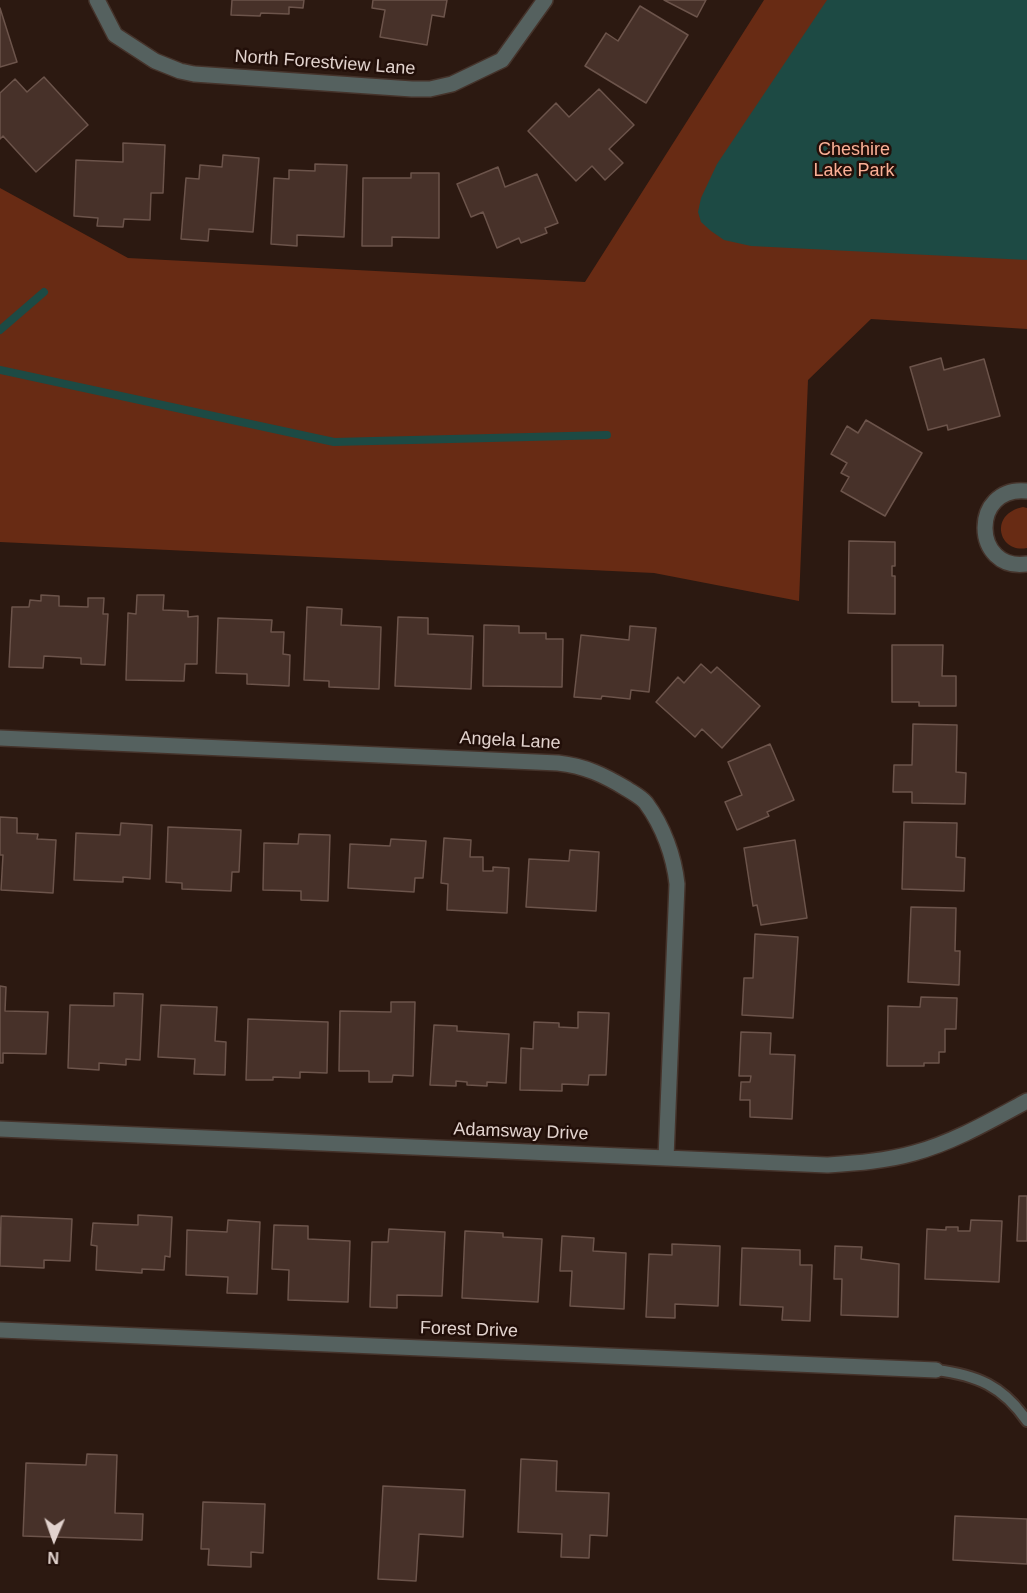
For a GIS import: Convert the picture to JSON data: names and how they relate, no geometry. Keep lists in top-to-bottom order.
{
  "streets": {
    "street": [
      "North Forestview Lane",
      "Angela Lane",
      "Adamsway Drive",
      "Forest Drive"
    ]
  },
  "crossings": [
    ["Angela Lane", "Adamsway Drive"]
  ],
  "parks": ["Cheshire Lake Park"],
  "north": "bottom"
}
